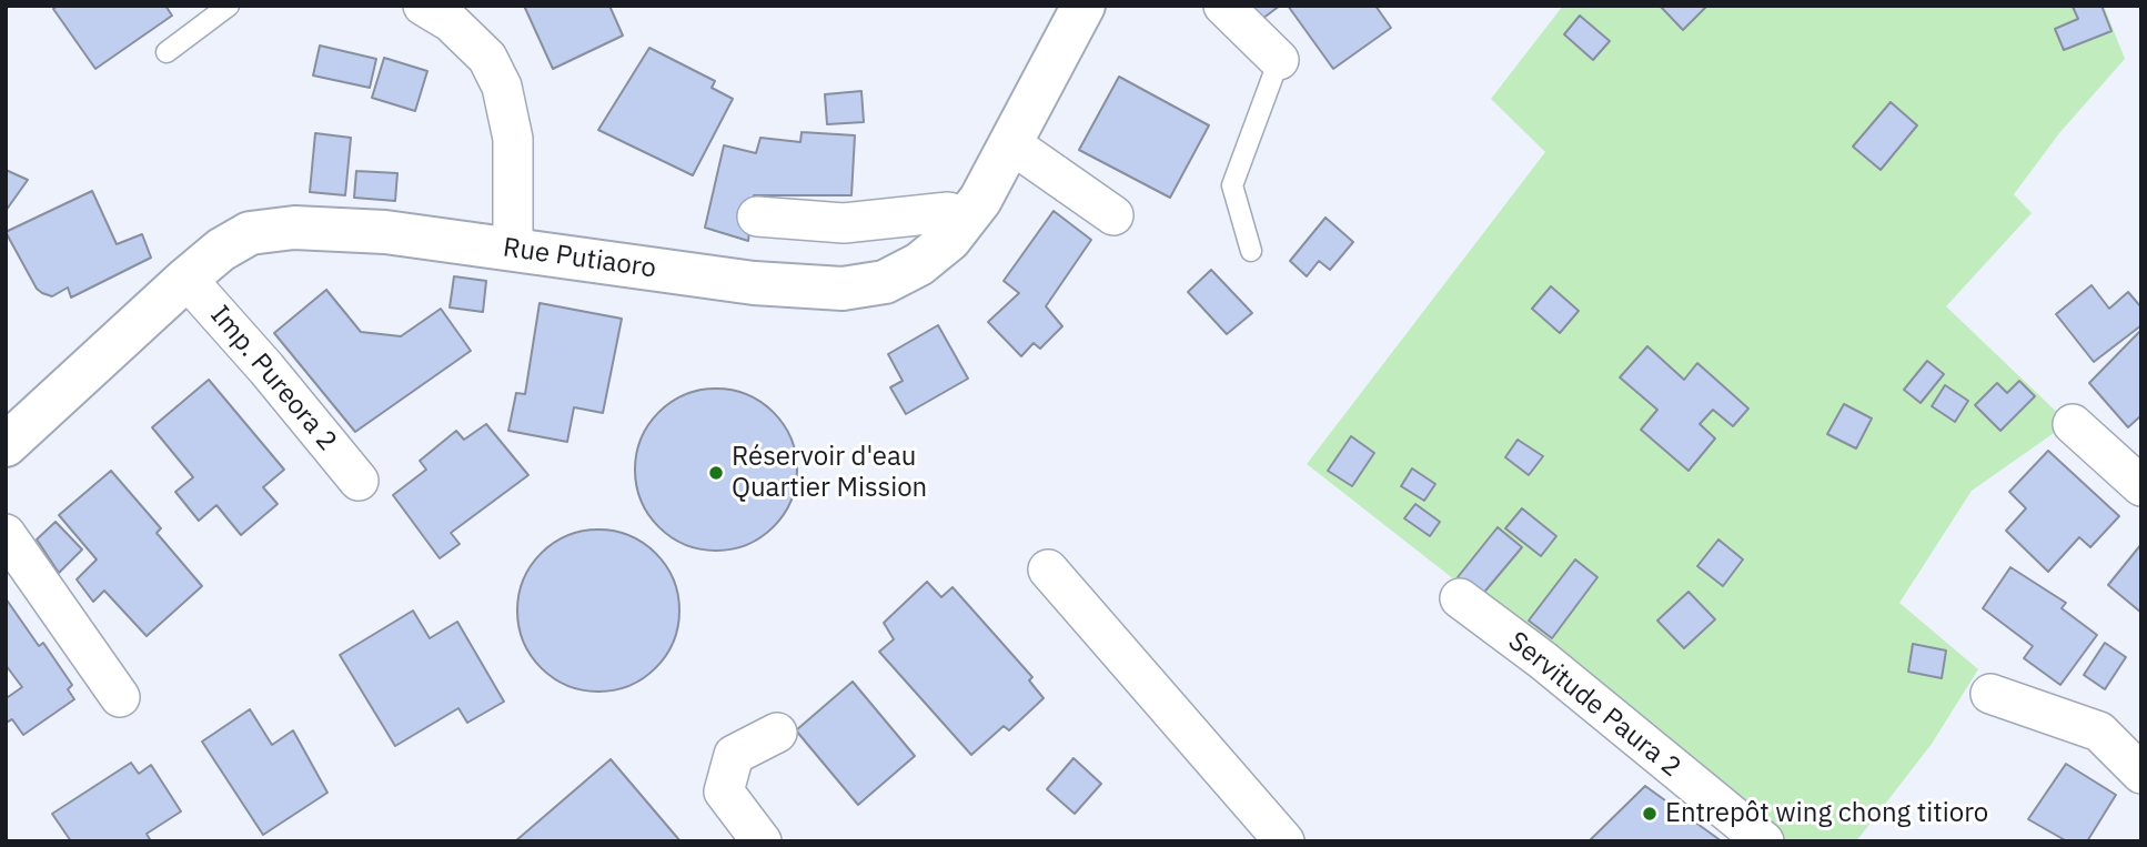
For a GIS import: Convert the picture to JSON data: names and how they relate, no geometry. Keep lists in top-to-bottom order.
{
  "streets": {
    "main road": ["Rue Putiaoro"],
    "street": ["Imp. Pureora 2", "Servitude Paura 2"]
  },
  "crossings": [
    ["Rue Putiaoro", "Imp. Pureora 2"]
  ],
  "places": ["Réservoir d'eau Quartier Mission", "Entrepôt wing chong titioro"]
}
